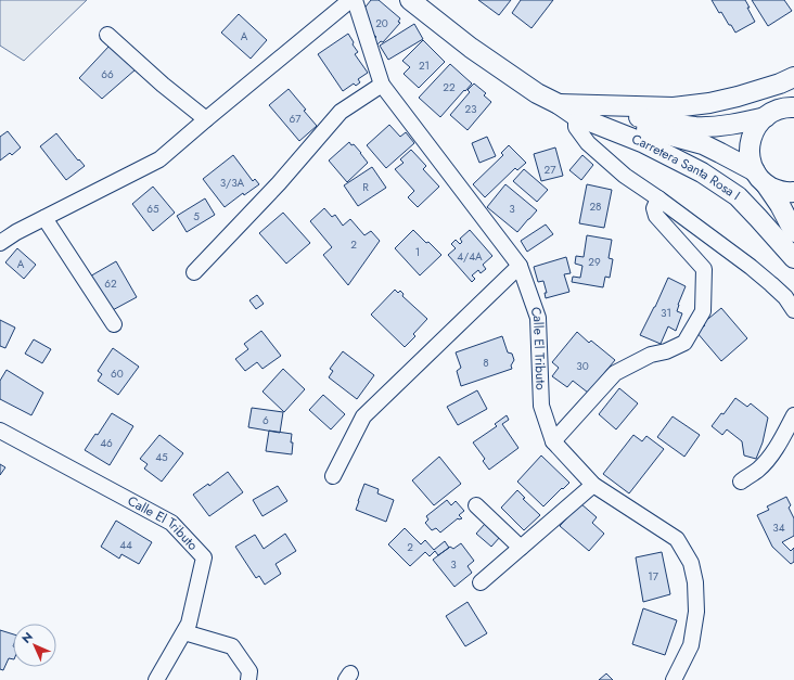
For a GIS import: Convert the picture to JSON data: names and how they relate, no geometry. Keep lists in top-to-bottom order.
{
  "streets": {
    "street": ["Carretera Santa Rosa I", "Calle El Tributo"]
  },
  "house_numbers": [
    "20",
    "A",
    "21",
    "66",
    "22",
    "23",
    "67",
    "27",
    "3/3A",
    "R",
    "28",
    "65",
    "3",
    "5",
    "2",
    "1",
    "4/4A",
    "29",
    "A",
    "62",
    "31",
    "8",
    "30",
    "60",
    "6",
    "46",
    "45",
    "34",
    "44",
    "2",
    "3",
    "17"
  ],
  "north": "top left"
}
